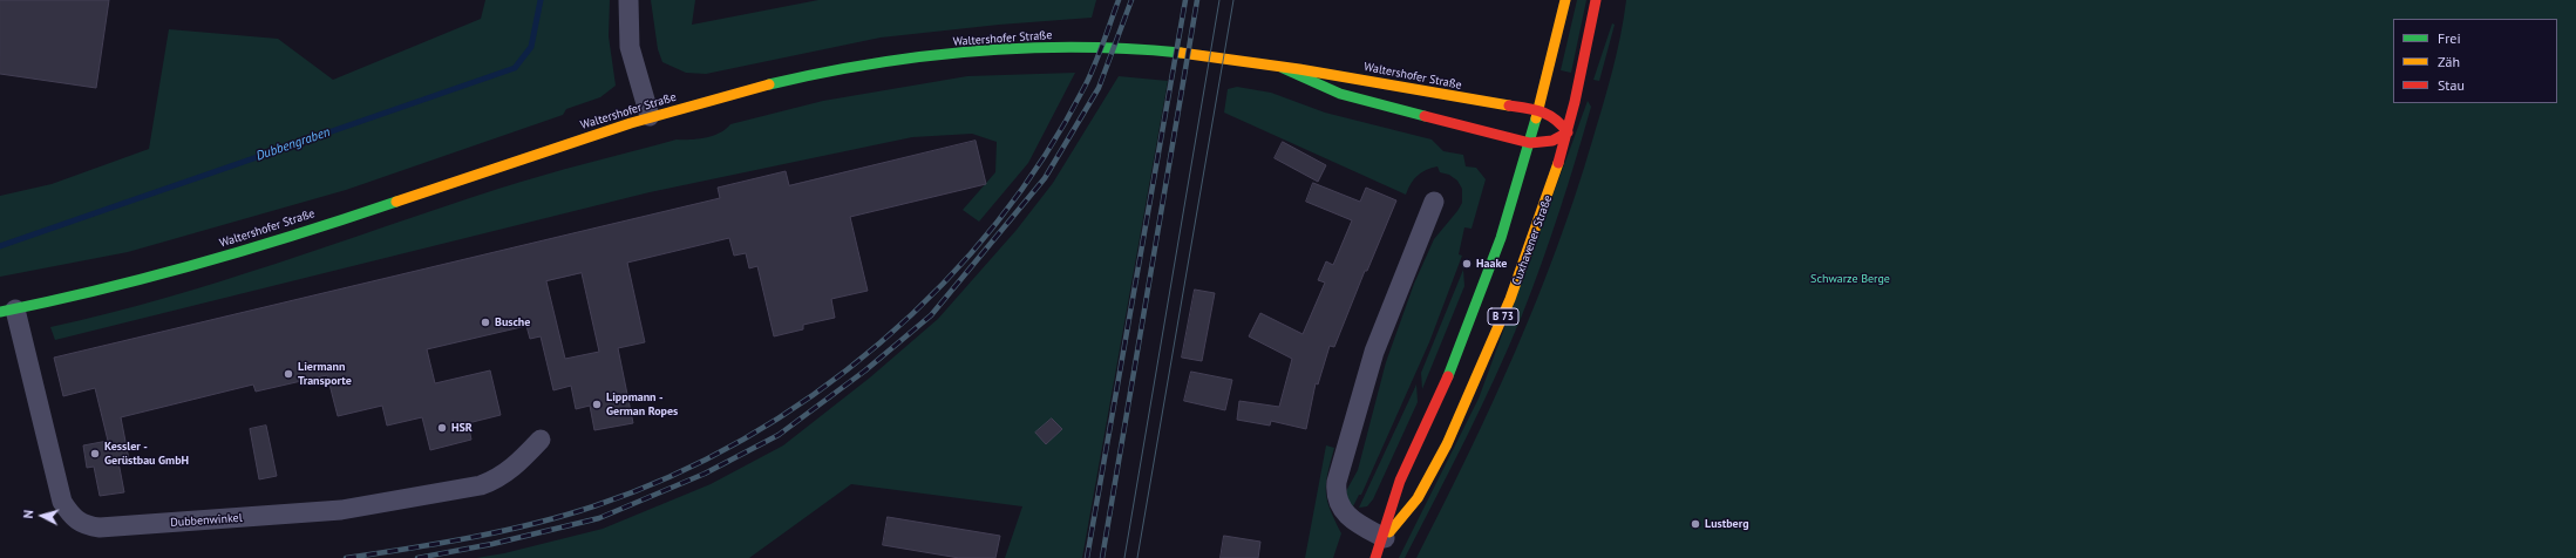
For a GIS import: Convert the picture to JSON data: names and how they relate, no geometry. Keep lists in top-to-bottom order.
{
  "streets": {
    "main road": ["Waltershofer Straße", "Cuxhavener Straße", "B 73"],
    "street": ["Dubbenwinkel"]
  },
  "crossings": [
    ["Waltershofer Straße", "Cuxhavener Straße"],
    ["Waltershofer Straße", "Dubbenwinkel"]
  ],
  "water": ["Dubbengraben"],
  "parks": ["Schwarze Berge"],
  "places": [
    "Haake",
    "Busche",
    "Liermann Transporte",
    "Lippmann - German Ropes",
    "HSR",
    "Kessler - Gerüstbau GmbH",
    "Lustberg"
  ],
  "legend": ["Frei", "Zäh", "Stau"],
  "north": "left"
}
